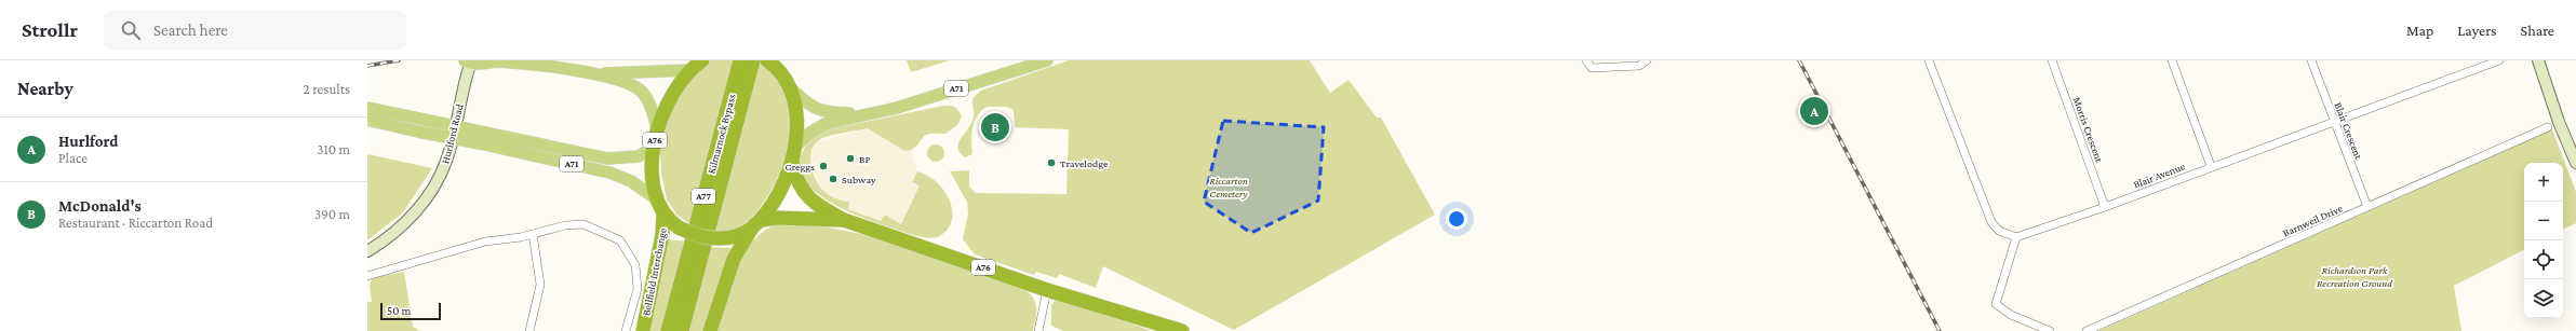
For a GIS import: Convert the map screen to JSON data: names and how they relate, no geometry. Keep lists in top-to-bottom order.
{
  "streets": {
    "highway": [
      "Kilmarnock Bypass",
      "A76",
      "A77",
      "Bellfield Interchange"
    ],
    "main road": ["A71", "Hurlford Road"],
    "street": [
      "Morris Crescent",
      "Blair Crescent",
      "Blair Avenue",
      "Barnweil Drive"
    ]
  },
  "crossings": [
    ["A71", "A76"],
    ["Morris Crescent", "Blair Avenue"],
    ["Blair Crescent", "Blair Avenue"],
    ["Blair Crescent", "Barnweil Drive"],
    ["A76", "Bellfield Interchange"]
  ],
  "parks": ["Riccarton Cemetery", "Richardson Park Recreation Ground"],
  "places": [
    "BP",
    "Travelodge",
    "Greggs",
    "Subway"
  ],
  "scale_bar": "50 m",
  "page": {
    "header": "Strollr",
    "search": "Search here",
    "nav": ["Map", "Layers", "Share"],
    "heading": ["Nearby", "2 results"],
    "pins": ["A", "B"],
    "list": [
      {
        "mark": "A",
        "name": "Hurlford",
        "note": "Place",
        "value": "310 m"
      },
      {
        "mark": "B",
        "name": "McDonald's",
        "note": "Restaurant · Riccarton Road",
        "value": "390 m"
      }
    ],
    "map_buttons": ["+", "−"],
    "scale": "50 m"
  }
}
